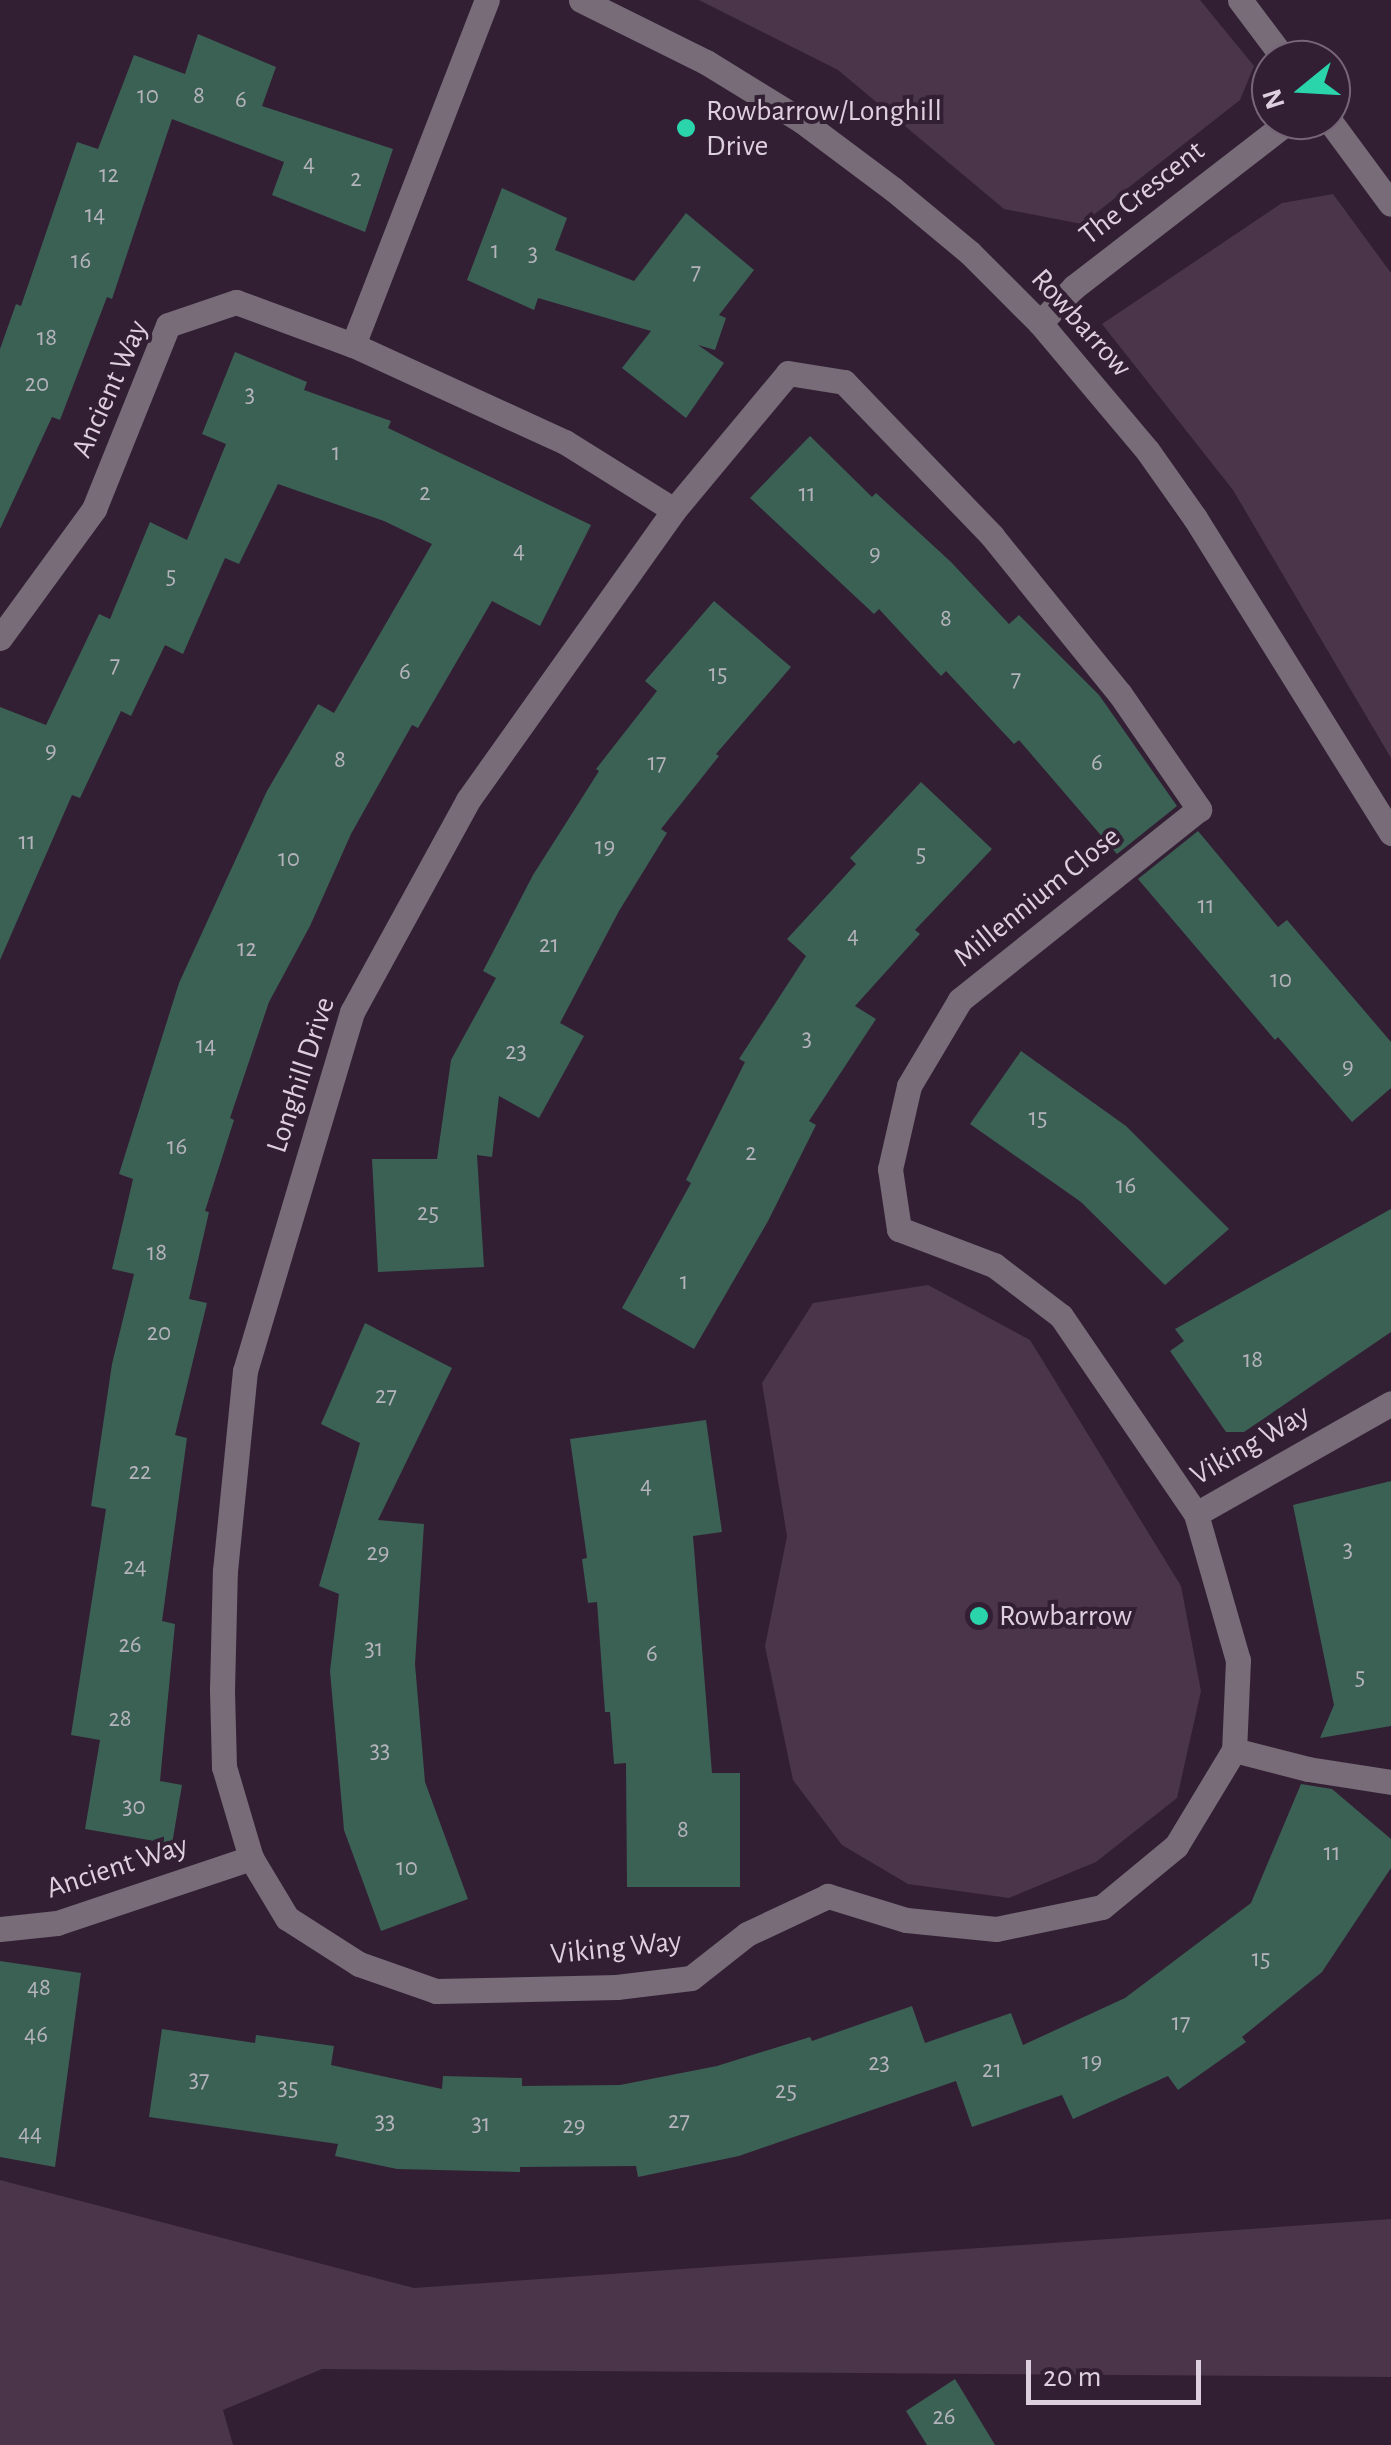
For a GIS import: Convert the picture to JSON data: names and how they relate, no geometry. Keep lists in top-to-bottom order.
{
  "streets": {
    "street": [
      "The Crescent",
      "Rowbarrow",
      "Ancient Way",
      "Millennium Close",
      "Longhill Drive",
      "Viking Way"
    ]
  },
  "crossings": [
    ["The Crescent", "Rowbarrow"],
    ["Ancient Way", "Longhill Drive"],
    ["Ancient Way", "Viking Way"],
    ["Millennium Close", "Longhill Drive"],
    ["Millennium Close", "Viking Way"],
    ["Longhill Drive", "Viking Way"]
  ],
  "places": ["Rowbarrow/Longhill Drive", "Rowbarrow"],
  "house_numbers": [
    "10",
    "8",
    "6",
    "4",
    "12",
    "2",
    "14",
    "1",
    "3",
    "16",
    "7",
    "18",
    "20",
    "3",
    "1",
    "2",
    "11",
    "4",
    "9",
    "5",
    "8",
    "7",
    "6",
    "15",
    "7",
    "9",
    "8",
    "17",
    "6",
    "11",
    "19",
    "5",
    "10",
    "11",
    "4",
    "21",
    "12",
    "10",
    "3",
    "14",
    "23",
    "9",
    "15",
    "16",
    "2",
    "16",
    "25",
    "18",
    "1",
    "20",
    "18",
    "27",
    "22",
    "4",
    "3",
    "29",
    "24",
    "26",
    "31",
    "6",
    "5",
    "28",
    "33",
    "30",
    "8",
    "11",
    "10",
    "15",
    "48",
    "17",
    "46",
    "19",
    "23",
    "21",
    "37",
    "35",
    "25",
    "27",
    "33",
    "31",
    "29",
    "44",
    "26"
  ],
  "scale_bar": "20 m",
  "north": "left"
}
